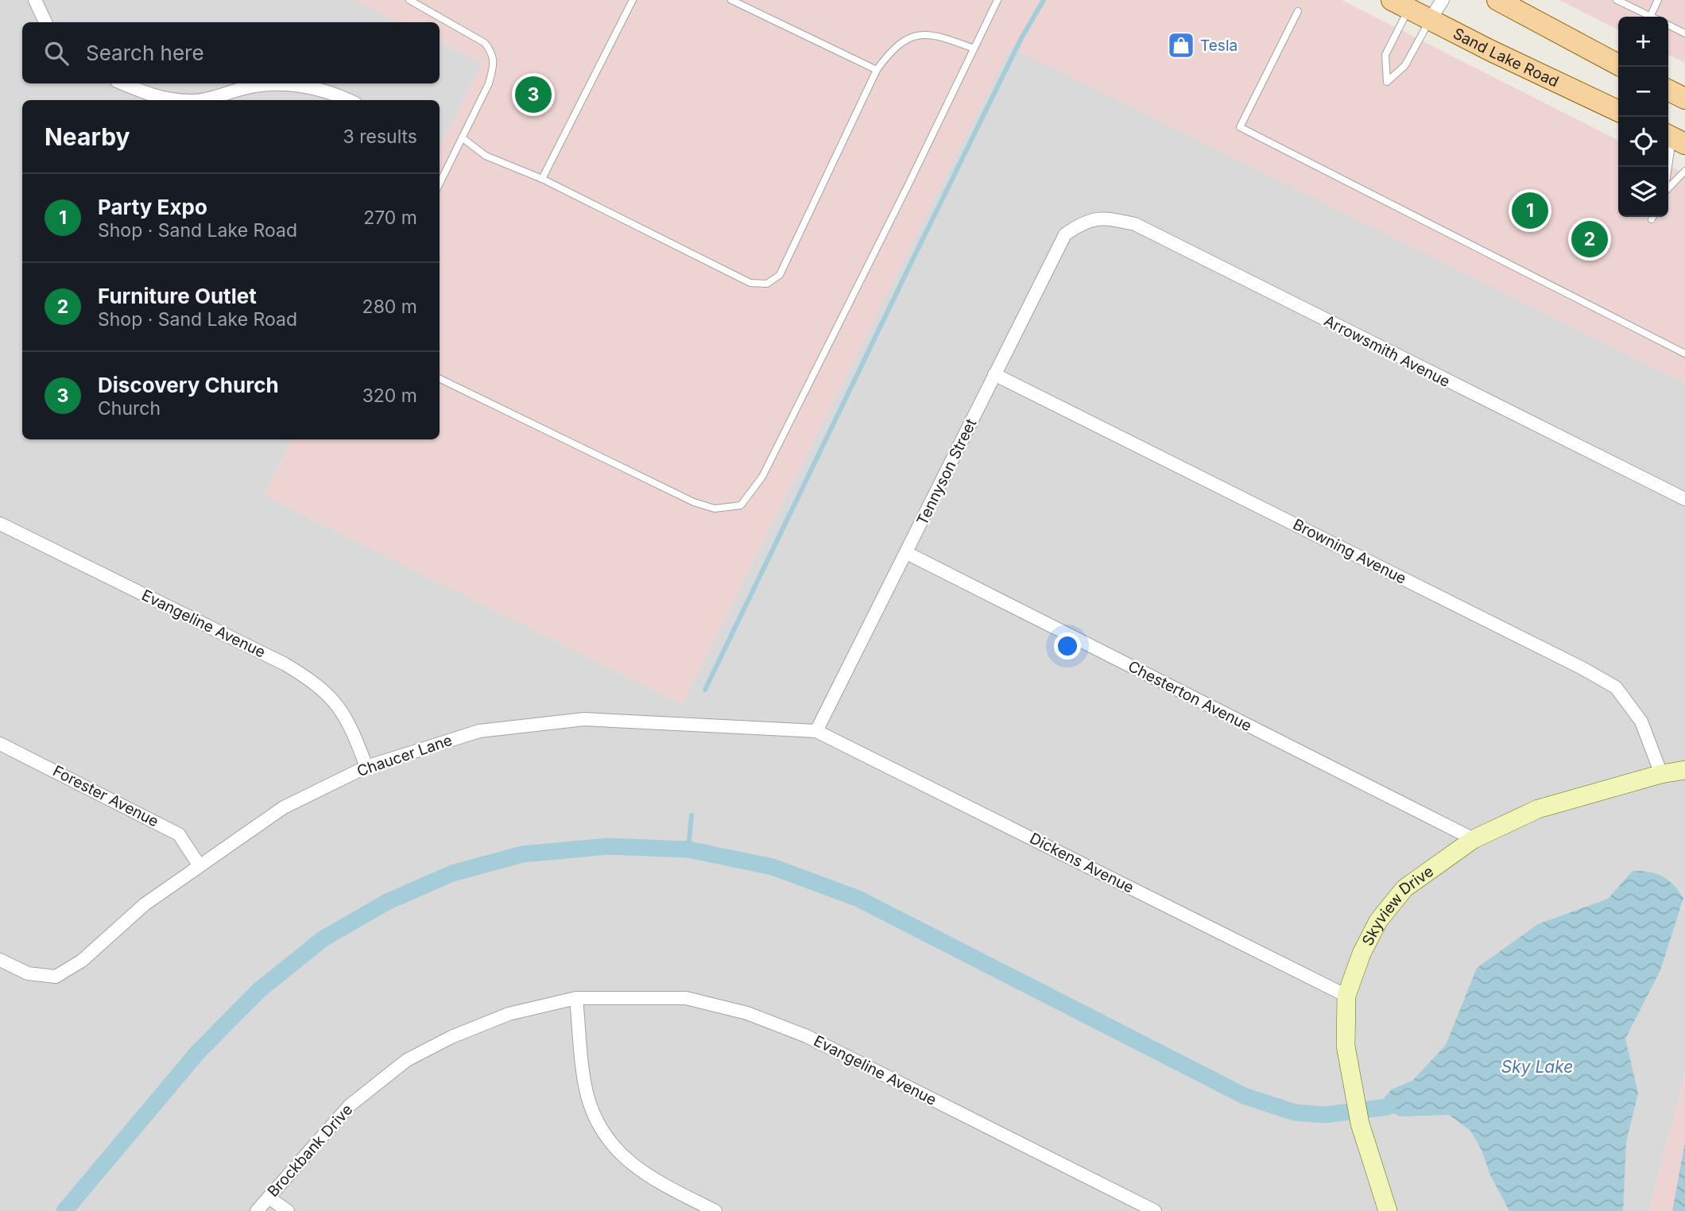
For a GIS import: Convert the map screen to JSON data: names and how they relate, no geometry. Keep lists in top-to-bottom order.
{
  "streets": {
    "main road": ["Sand Lake Road"],
    "street": [
      "Arrowsmith Avenue",
      "Tennyson Street",
      "Browning Avenue",
      "Evangeline Avenue",
      "Chesterton Avenue",
      "Chaucer Lane",
      "Forester Avenue",
      "Dickens Avenue",
      "Skyview Drive",
      "Brockbank Drive"
    ]
  },
  "crossings": [
    ["Arrowsmith Avenue", "Tennyson Street"],
    ["Tennyson Street", "Browning Avenue"],
    ["Tennyson Street", "Chesterton Avenue"],
    ["Tennyson Street", "Chaucer Lane"],
    ["Tennyson Street", "Dickens Avenue"],
    ["Browning Avenue", "Skyview Drive"],
    ["Evangeline Avenue", "Chaucer Lane"],
    ["Evangeline Avenue", "Brockbank Drive"],
    ["Chesterton Avenue", "Skyview Drive"],
    ["Chaucer Lane", "Forester Avenue"],
    ["Chaucer Lane", "Dickens Avenue"],
    ["Dickens Avenue", "Skyview Drive"]
  ],
  "water": ["Sky Lake"],
  "places": {
    "shop": ["Tesla"]
  },
  "page": {
    "map_buttons": ["+", "−"],
    "search": "Search here",
    "pins": ["3", "1", "2"],
    "heading": ["Nearby", "3 results"],
    "list": [
      {
        "mark": "1",
        "name": "Party Expo",
        "note": "Shop · Sand Lake Road",
        "value": "270 m"
      },
      {
        "mark": "2",
        "name": "Furniture Outlet",
        "note": "Shop · Sand Lake Road",
        "value": "280 m"
      },
      {
        "mark": "3",
        "name": "Discovery Church",
        "note": "Church",
        "value": "320 m"
      }
    ]
  }
}
